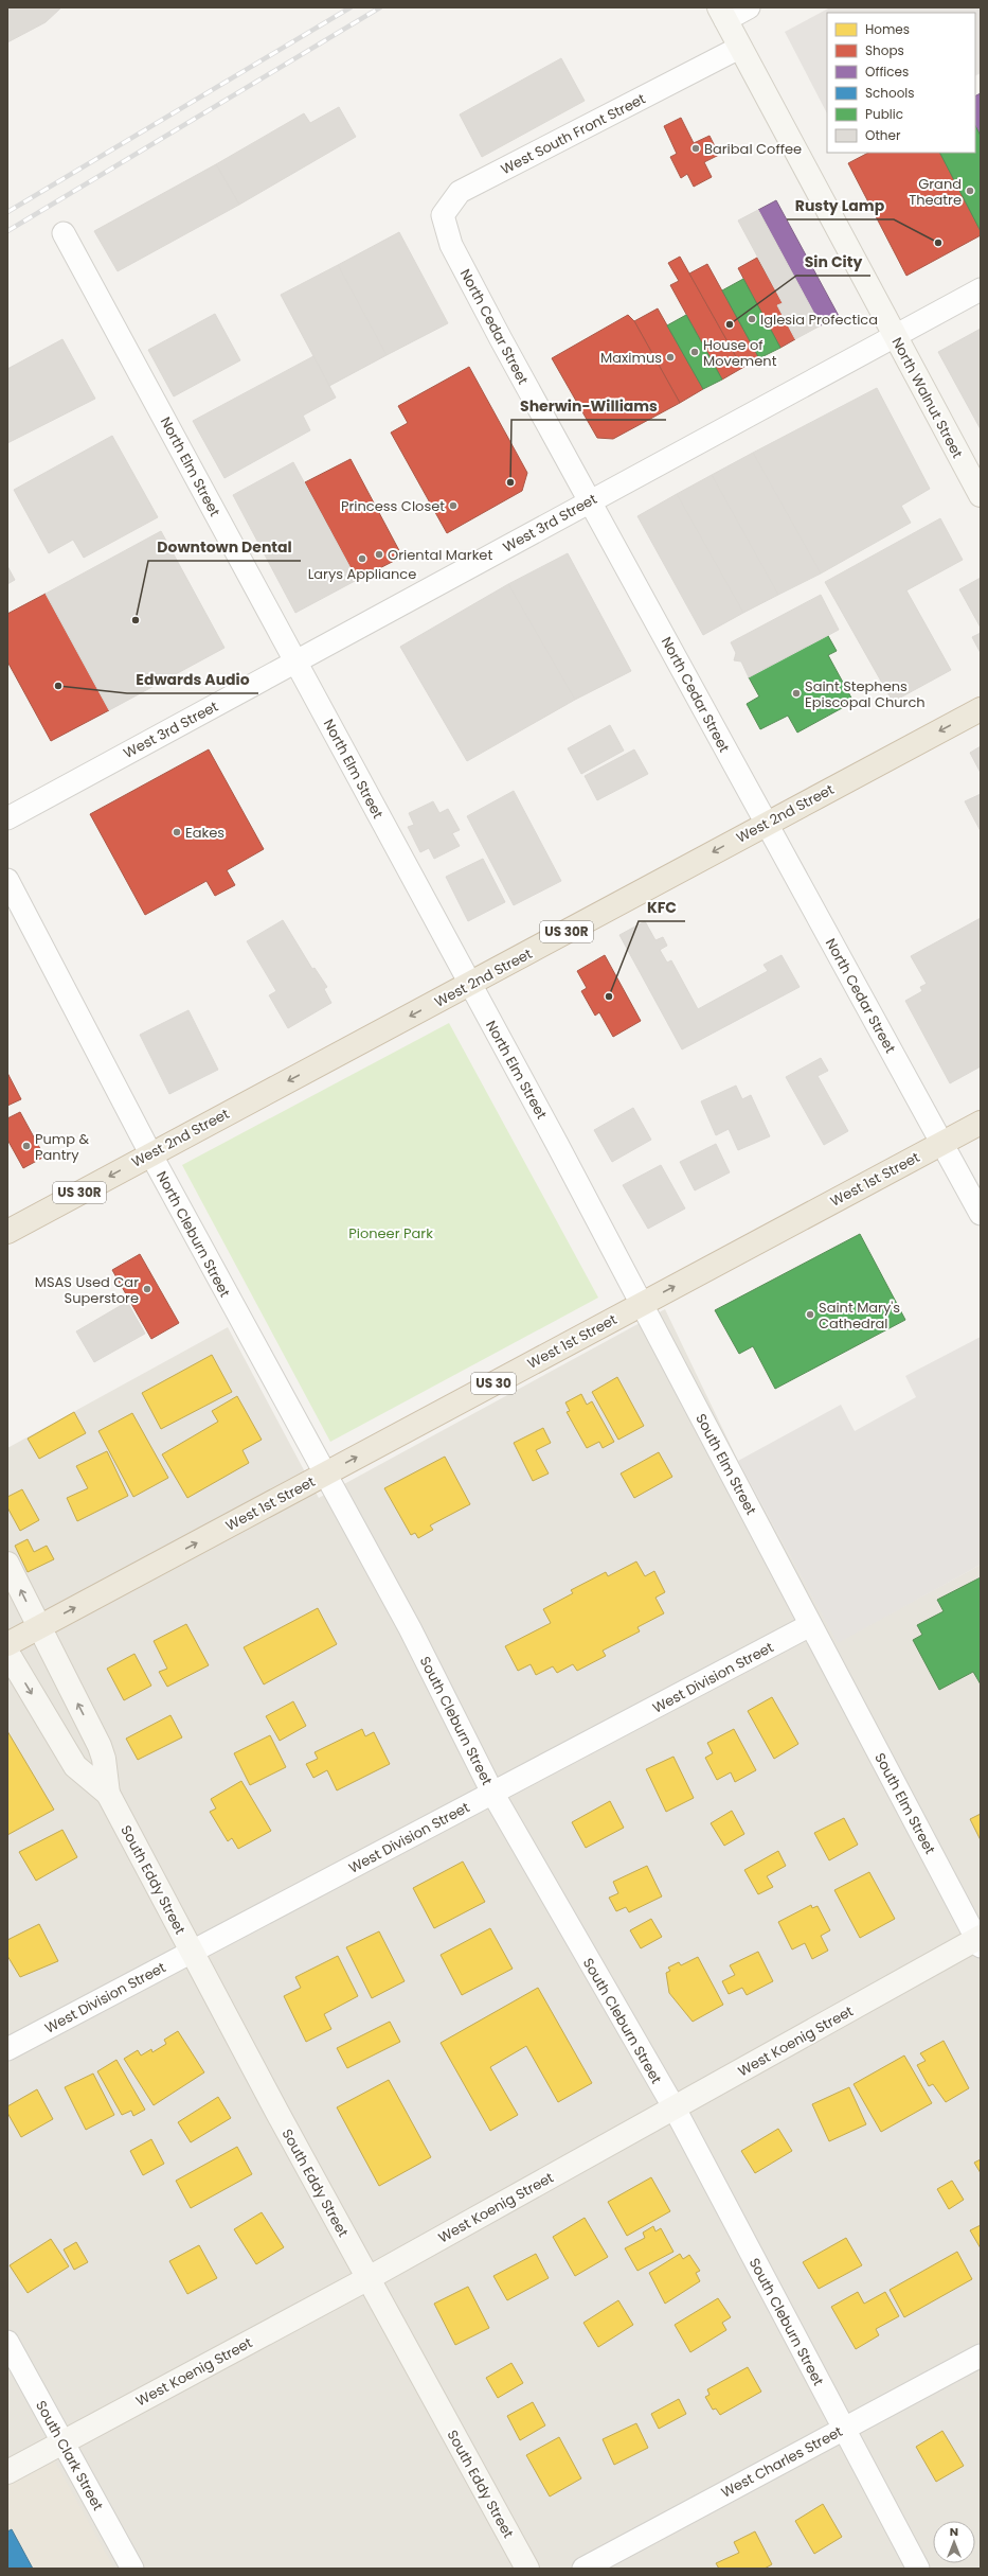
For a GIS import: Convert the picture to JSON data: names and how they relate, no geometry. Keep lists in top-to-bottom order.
{
  "streets": {
    "highway": [
      "West 2nd Street",
      "US 30R",
      "West 1st Street",
      "US 30"
    ],
    "main road": ["North Walnut Street", "South Eddy Street", "West Koenig Street"],
    "street": [
      "West South Front Street",
      "North Cedar Street",
      "North Elm Street",
      "West 3rd Street",
      "North Cleburn Street",
      "South Elm Street",
      "West Division Street",
      "South Cleburn Street",
      "South Clark Street",
      "West Charles Street"
    ]
  },
  "crossings": [
    ["West South Front Street", "North Cedar Street"],
    ["West South Front Street", "North Walnut Street"],
    ["North Cedar Street", "West 3rd Street"],
    ["North Cedar Street", "West 2nd Street"],
    ["North Cedar Street", "West 1st Street"],
    ["North Walnut Street", "West 3rd Street"],
    ["North Elm Street", "West 3rd Street"],
    ["North Elm Street", "West 2nd Street"],
    ["North Elm Street", "West 1st Street"],
    ["North Elm Street", "South Elm Street"],
    ["West 2nd Street", "North Cleburn Street"],
    ["West 1st Street", "North Cleburn Street"],
    ["West 1st Street", "South Elm Street"],
    ["West 1st Street", "South Cleburn Street"],
    ["West 1st Street", "South Eddy Street"],
    ["North Cleburn Street", "South Cleburn Street"],
    ["South Elm Street", "West Division Street"],
    ["South Elm Street", "West Koenig Street"],
    ["West Division Street", "South Cleburn Street"],
    ["West Division Street", "South Eddy Street"],
    ["South Cleburn Street", "West Koenig Street"],
    ["South Cleburn Street", "West Charles Street"],
    ["South Eddy Street", "West Koenig Street"],
    ["West Koenig Street", "South Clark Street"]
  ],
  "one_way": ["West 2nd Street", "West 1st Street"],
  "parks": ["Pioneer Park"],
  "places": [
    "Baribal Coffee",
    "Grand Theatre",
    "Rusty Lamp",
    "Iglesia Profectica",
    "Sin City",
    "House of Movement",
    "Maximus",
    "Sherwin-Williams",
    "Princess Closet",
    "Oriental Market",
    "Larys Appliance",
    "Downtown Dental",
    "Edwards Audio",
    "Saint Stephens Episcopal Church",
    "Eakes",
    "KFC",
    "Pump & Pantry",
    "MSAS Used Car Superstore",
    "Saint Mary's Cathedral"
  ],
  "legend": [
    "Homes",
    "Shops",
    "Offices",
    "Schools",
    "Public",
    "Other"
  ],
  "north": "top"
}
